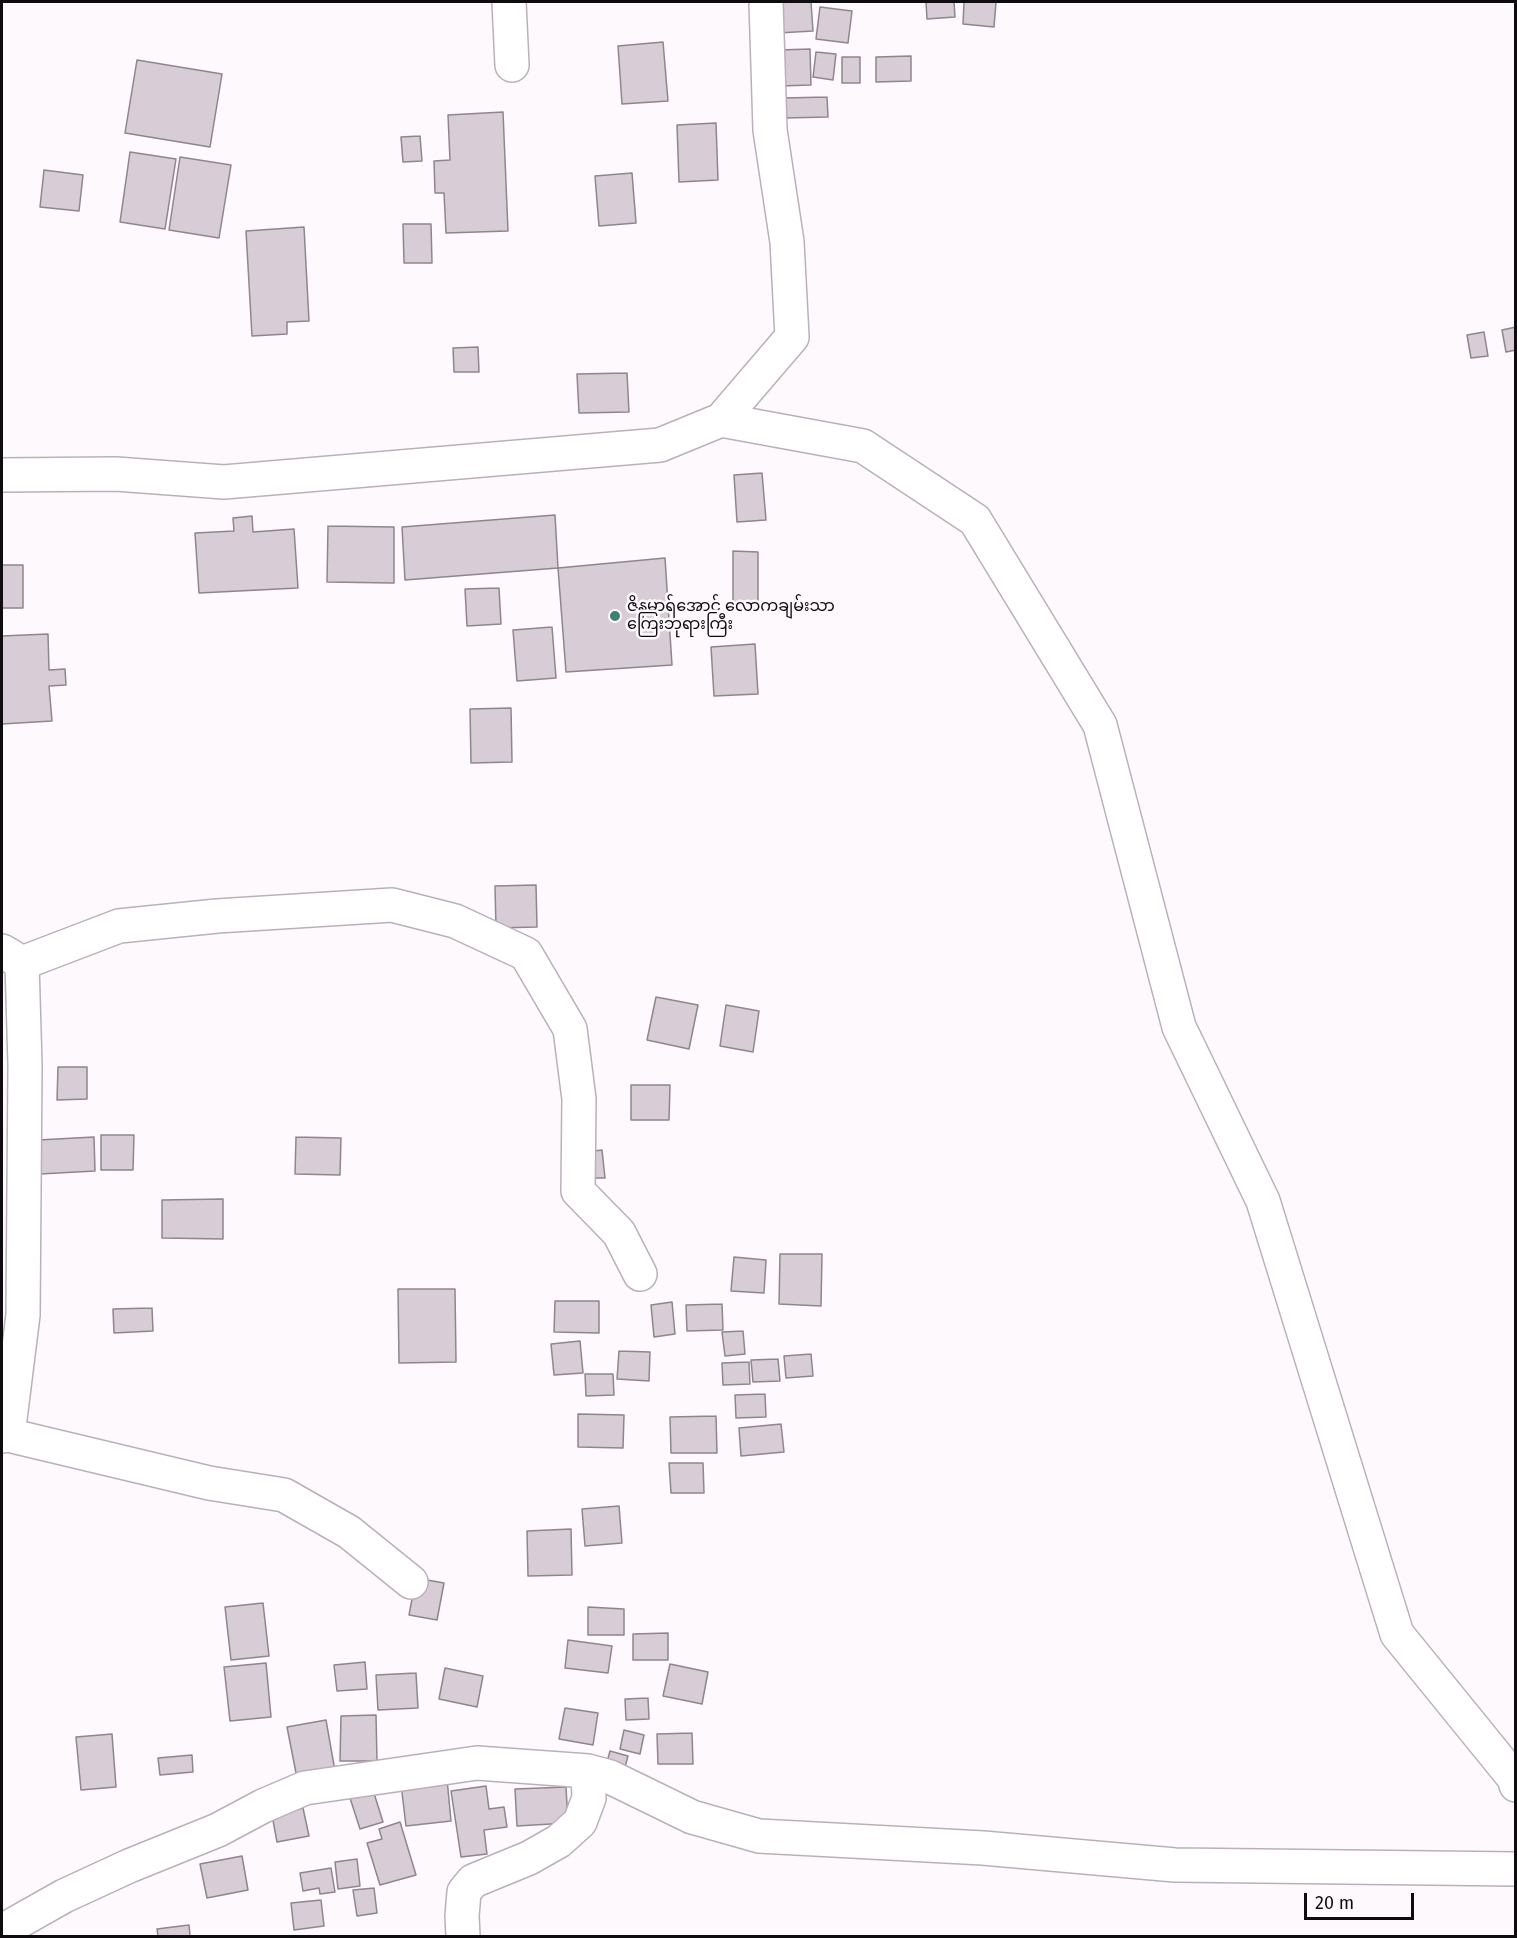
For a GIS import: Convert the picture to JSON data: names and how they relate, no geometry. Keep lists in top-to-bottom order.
{
  "places": ["ဇိနမာရ်အောင် လောကချမ်းသာ ကြေးဘုရားကြီး"],
  "scale_bar": "20 m"
}
